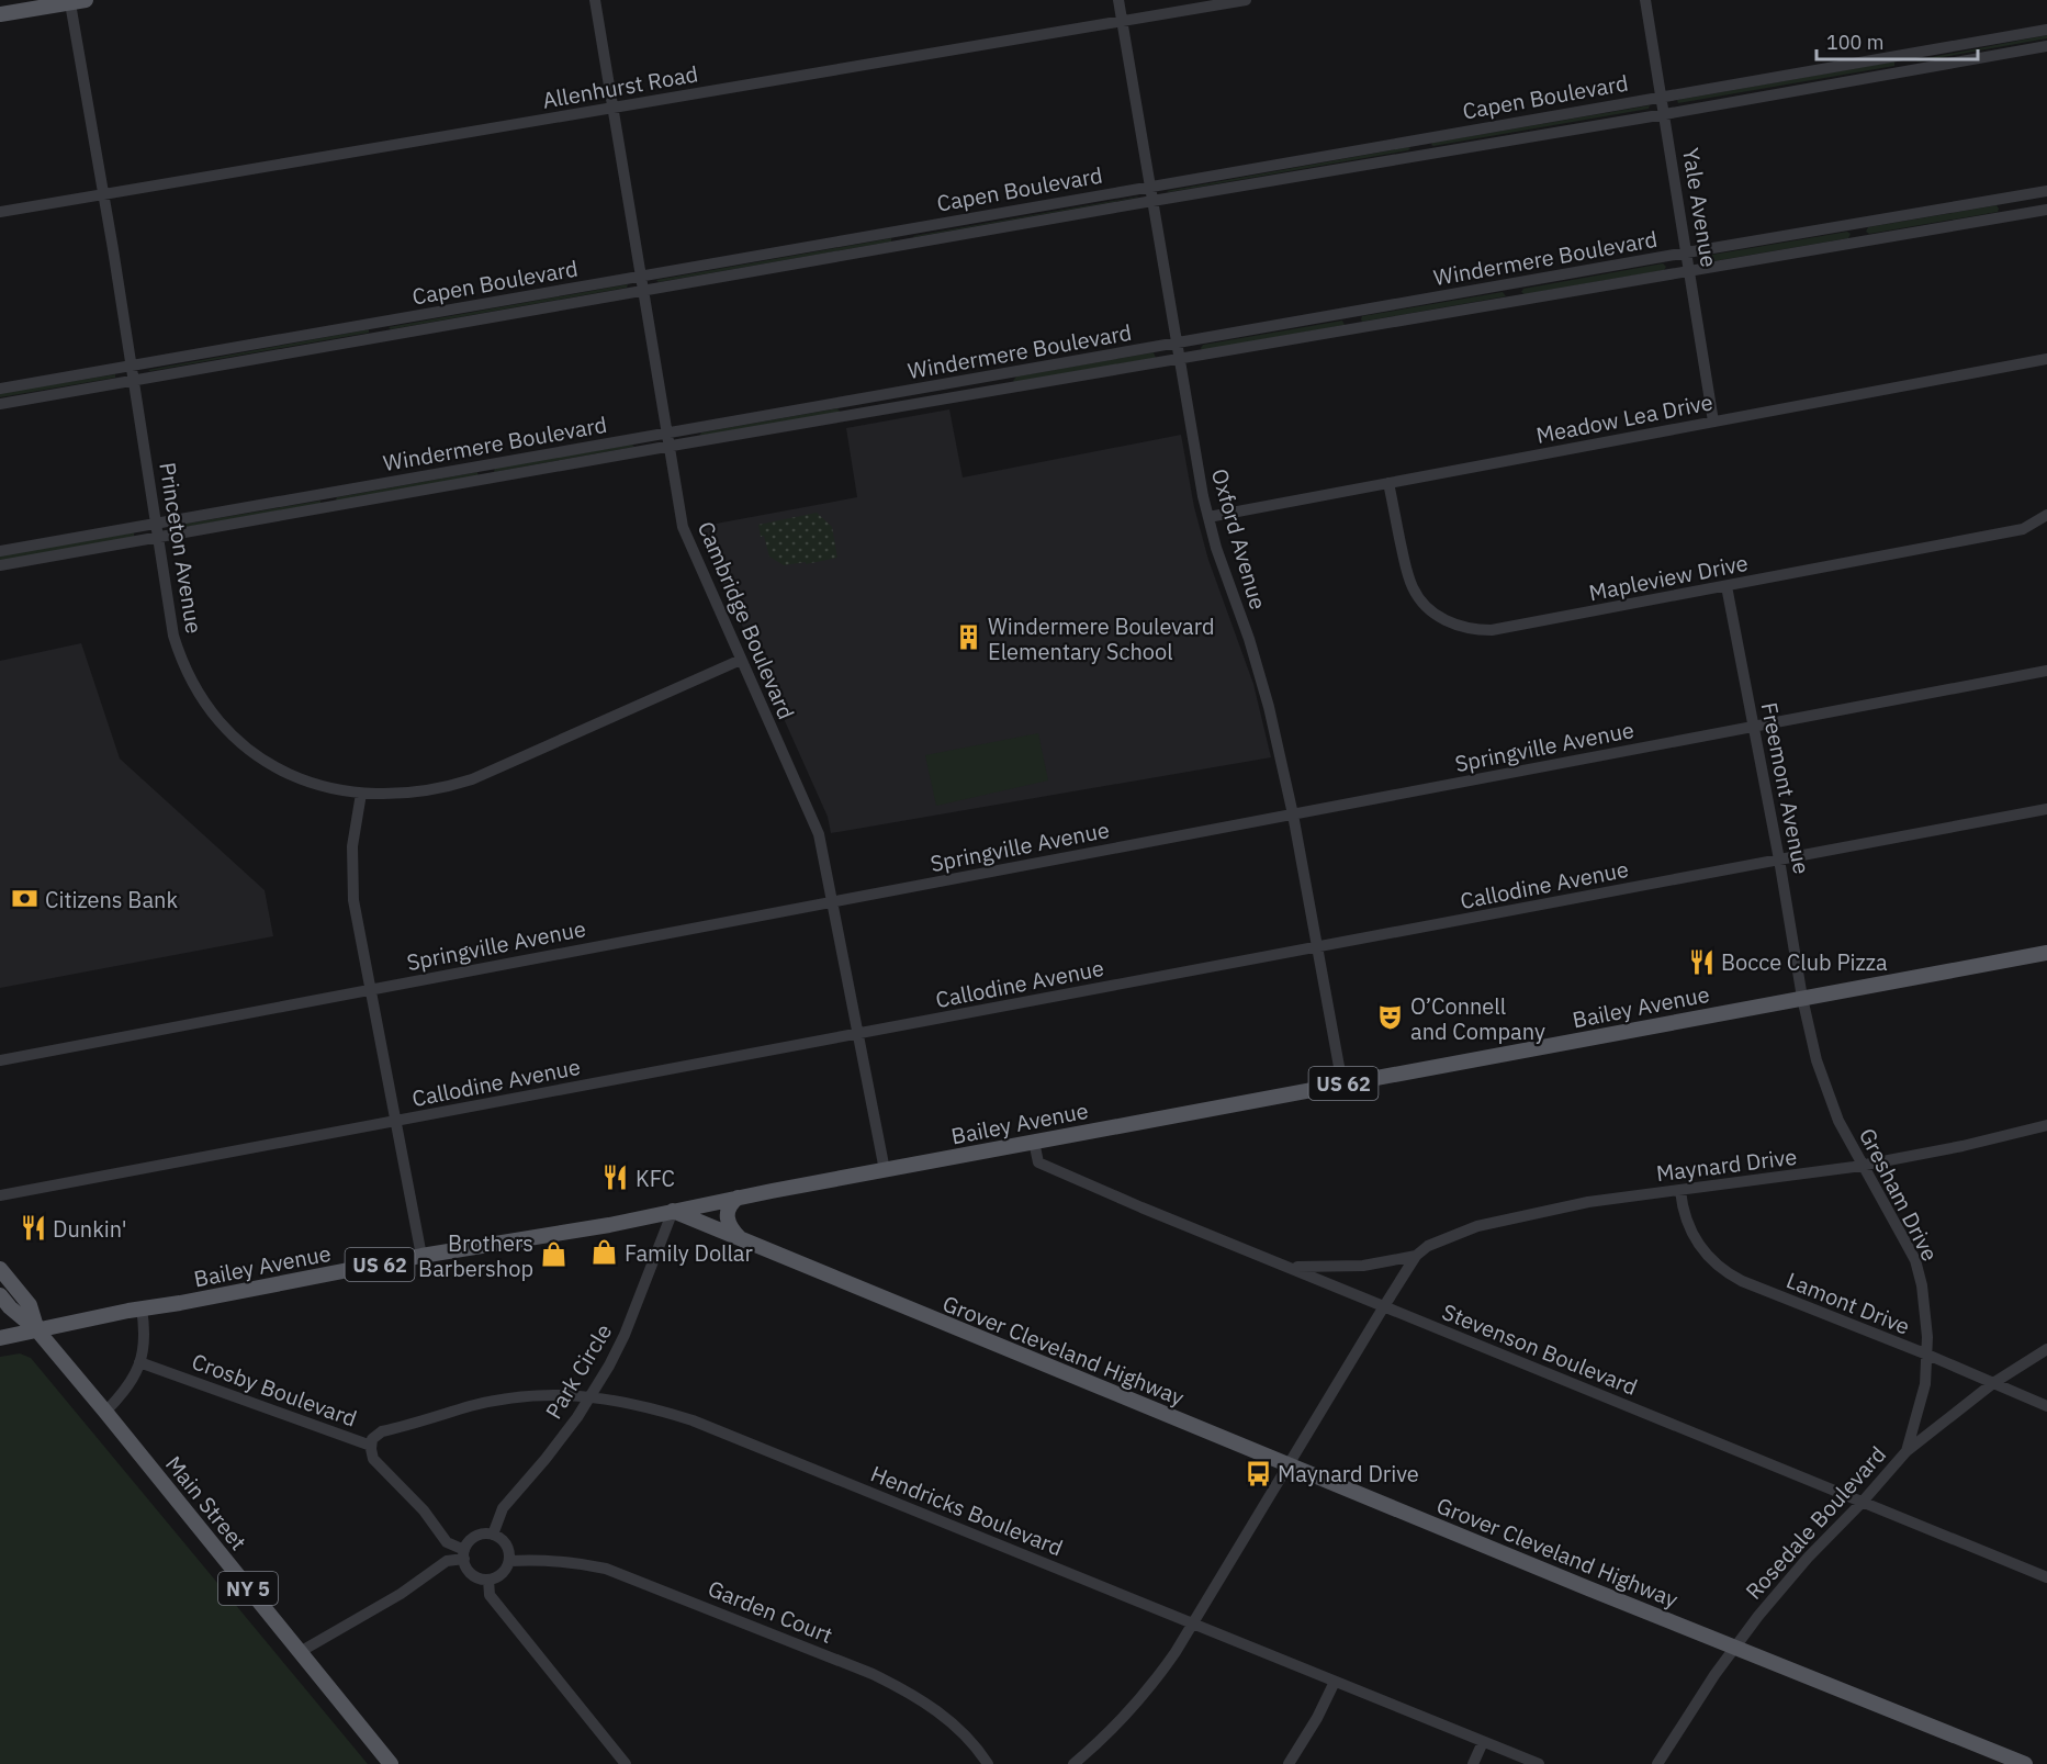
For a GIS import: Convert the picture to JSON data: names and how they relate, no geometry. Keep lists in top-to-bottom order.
{
  "streets": {
    "main road": [
      "Bailey Avenue",
      "US 62",
      "Grover Cleveland Highway",
      "Main Street",
      "NY 5"
    ],
    "street": [
      "Allenhurst Road",
      "Capen Boulevard",
      "Yale Avenue",
      "Windermere Boulevard",
      "Meadow Lea Drive",
      "Oxford Avenue",
      "Princeton Avenue",
      "Mapleview Drive",
      "Cambridge Boulevard",
      "Springville Avenue",
      "Freemont Avenue",
      "Callodine Avenue",
      "Maynard Drive",
      "Gresham Drive",
      "Lamont Drive",
      "Stevenson Boulevard",
      "Park Circle",
      "Crosby Boulevard",
      "Hendricks Boulevard",
      "Rosedale Boulevard",
      "Garden Court"
    ]
  },
  "crossings": [
    ["Allenhurst Road", "Oxford Avenue"],
    ["Allenhurst Road", "Princeton Avenue"],
    ["Allenhurst Road", "Cambridge Boulevard"],
    ["Capen Boulevard", "Yale Avenue"],
    ["Capen Boulevard", "Oxford Avenue"],
    ["Capen Boulevard", "Princeton Avenue"],
    ["Capen Boulevard", "Cambridge Boulevard"],
    ["Yale Avenue", "Windermere Boulevard"],
    ["Yale Avenue", "Meadow Lea Drive"],
    ["Windermere Boulevard", "Oxford Avenue"],
    ["Windermere Boulevard", "Princeton Avenue"],
    ["Windermere Boulevard", "Cambridge Boulevard"],
    ["Meadow Lea Drive", "Oxford Avenue"],
    ["Meadow Lea Drive", "Mapleview Drive"],
    ["Oxford Avenue", "Springville Avenue"],
    ["Oxford Avenue", "Callodine Avenue"],
    ["Oxford Avenue", "Bailey Avenue"],
    ["Princeton Avenue", "Cambridge Boulevard"],
    ["Mapleview Drive", "Freemont Avenue"],
    ["Cambridge Boulevard", "Springville Avenue"],
    ["Cambridge Boulevard", "Callodine Avenue"],
    ["Cambridge Boulevard", "Bailey Avenue"],
    ["Springville Avenue", "Freemont Avenue"],
    ["Freemont Avenue", "Callodine Avenue"],
    ["Freemont Avenue", "Bailey Avenue"],
    ["Freemont Avenue", "Gresham Drive"],
    ["Bailey Avenue", "Gresham Drive"],
    ["Bailey Avenue", "Stevenson Boulevard"],
    ["Bailey Avenue", "Grover Cleveland Highway"],
    ["Bailey Avenue", "Park Circle"],
    ["Bailey Avenue", "Main Street"],
    ["Maynard Drive", "Gresham Drive"],
    ["Maynard Drive", "Lamont Drive"],
    ["Maynard Drive", "Stevenson Boulevard"],
    ["Maynard Drive", "Grover Cleveland Highway"],
    ["Maynard Drive", "Hendricks Boulevard"],
    ["Gresham Drive", "Lamont Drive"],
    ["Gresham Drive", "Rosedale Boulevard"],
    ["Lamont Drive", "Rosedale Boulevard"],
    ["Stevenson Boulevard", "Rosedale Boulevard"],
    ["Grover Cleveland Highway", "Park Circle"],
    ["Grover Cleveland Highway", "Rosedale Boulevard"],
    ["Park Circle", "Crosby Boulevard"],
    ["Park Circle", "Hendricks Boulevard"],
    ["Park Circle", "Garden Court"],
    ["Crosby Boulevard", "Hendricks Boulevard"],
    ["Crosby Boulevard", "Garden Court"]
  ],
  "places": {
    "building": ["Windermere Boulevard Elementary School"],
    "bank": ["Citizens Bank"],
    "restaurant": ["Bocce Club Pizza", "KFC", "Dunkin'"],
    "theatre": ["O’Connell and Company"],
    "shop": ["Family Dollar", "Brothers Barbershop"],
    "bus stop": ["Maynard Drive"]
  },
  "scale_bar": "100 m"
}
